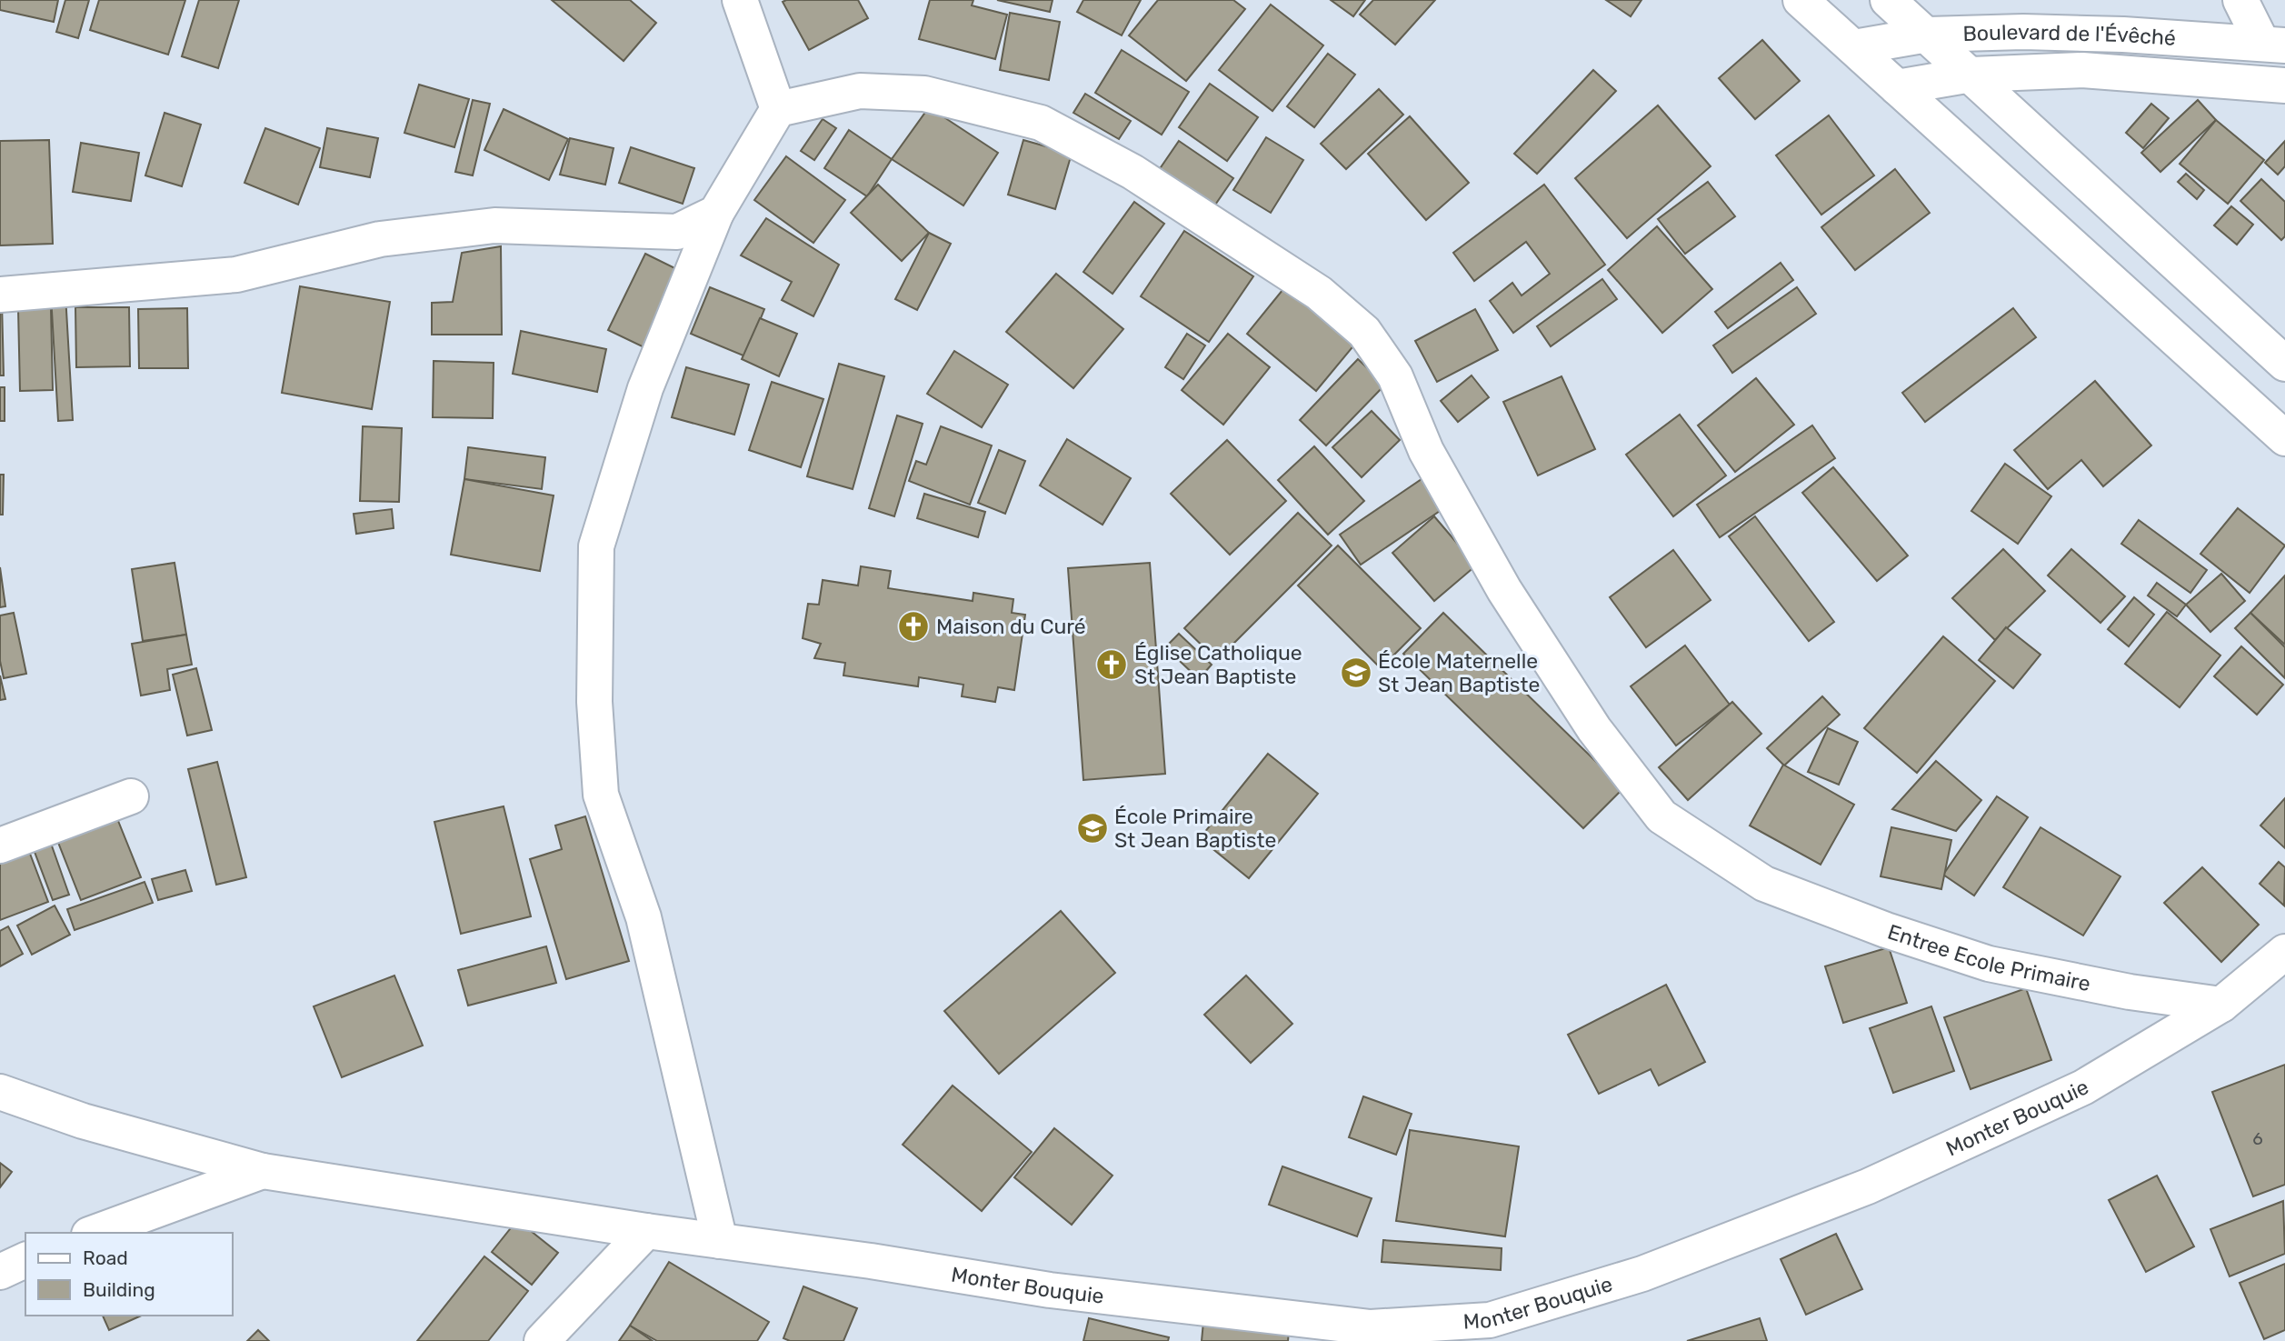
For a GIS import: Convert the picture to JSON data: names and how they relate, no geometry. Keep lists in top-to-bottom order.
{
  "streets": {
    "main road": ["Boulevard de l'Évêché", "Entree Ecole Primaire", "Monter Bouquie"]
  },
  "crossings": [
    ["Entree Ecole Primaire", "Monter Bouquie"]
  ],
  "places": {
    "church": ["Maison du Curé", "Église Catholique St Jean Baptiste"],
    "school or university": ["École Maternelle St Jean Baptiste", "École Primaire St Jean Baptiste"]
  },
  "house_numbers": ["6"],
  "legend": ["Road", "Building"]
}
